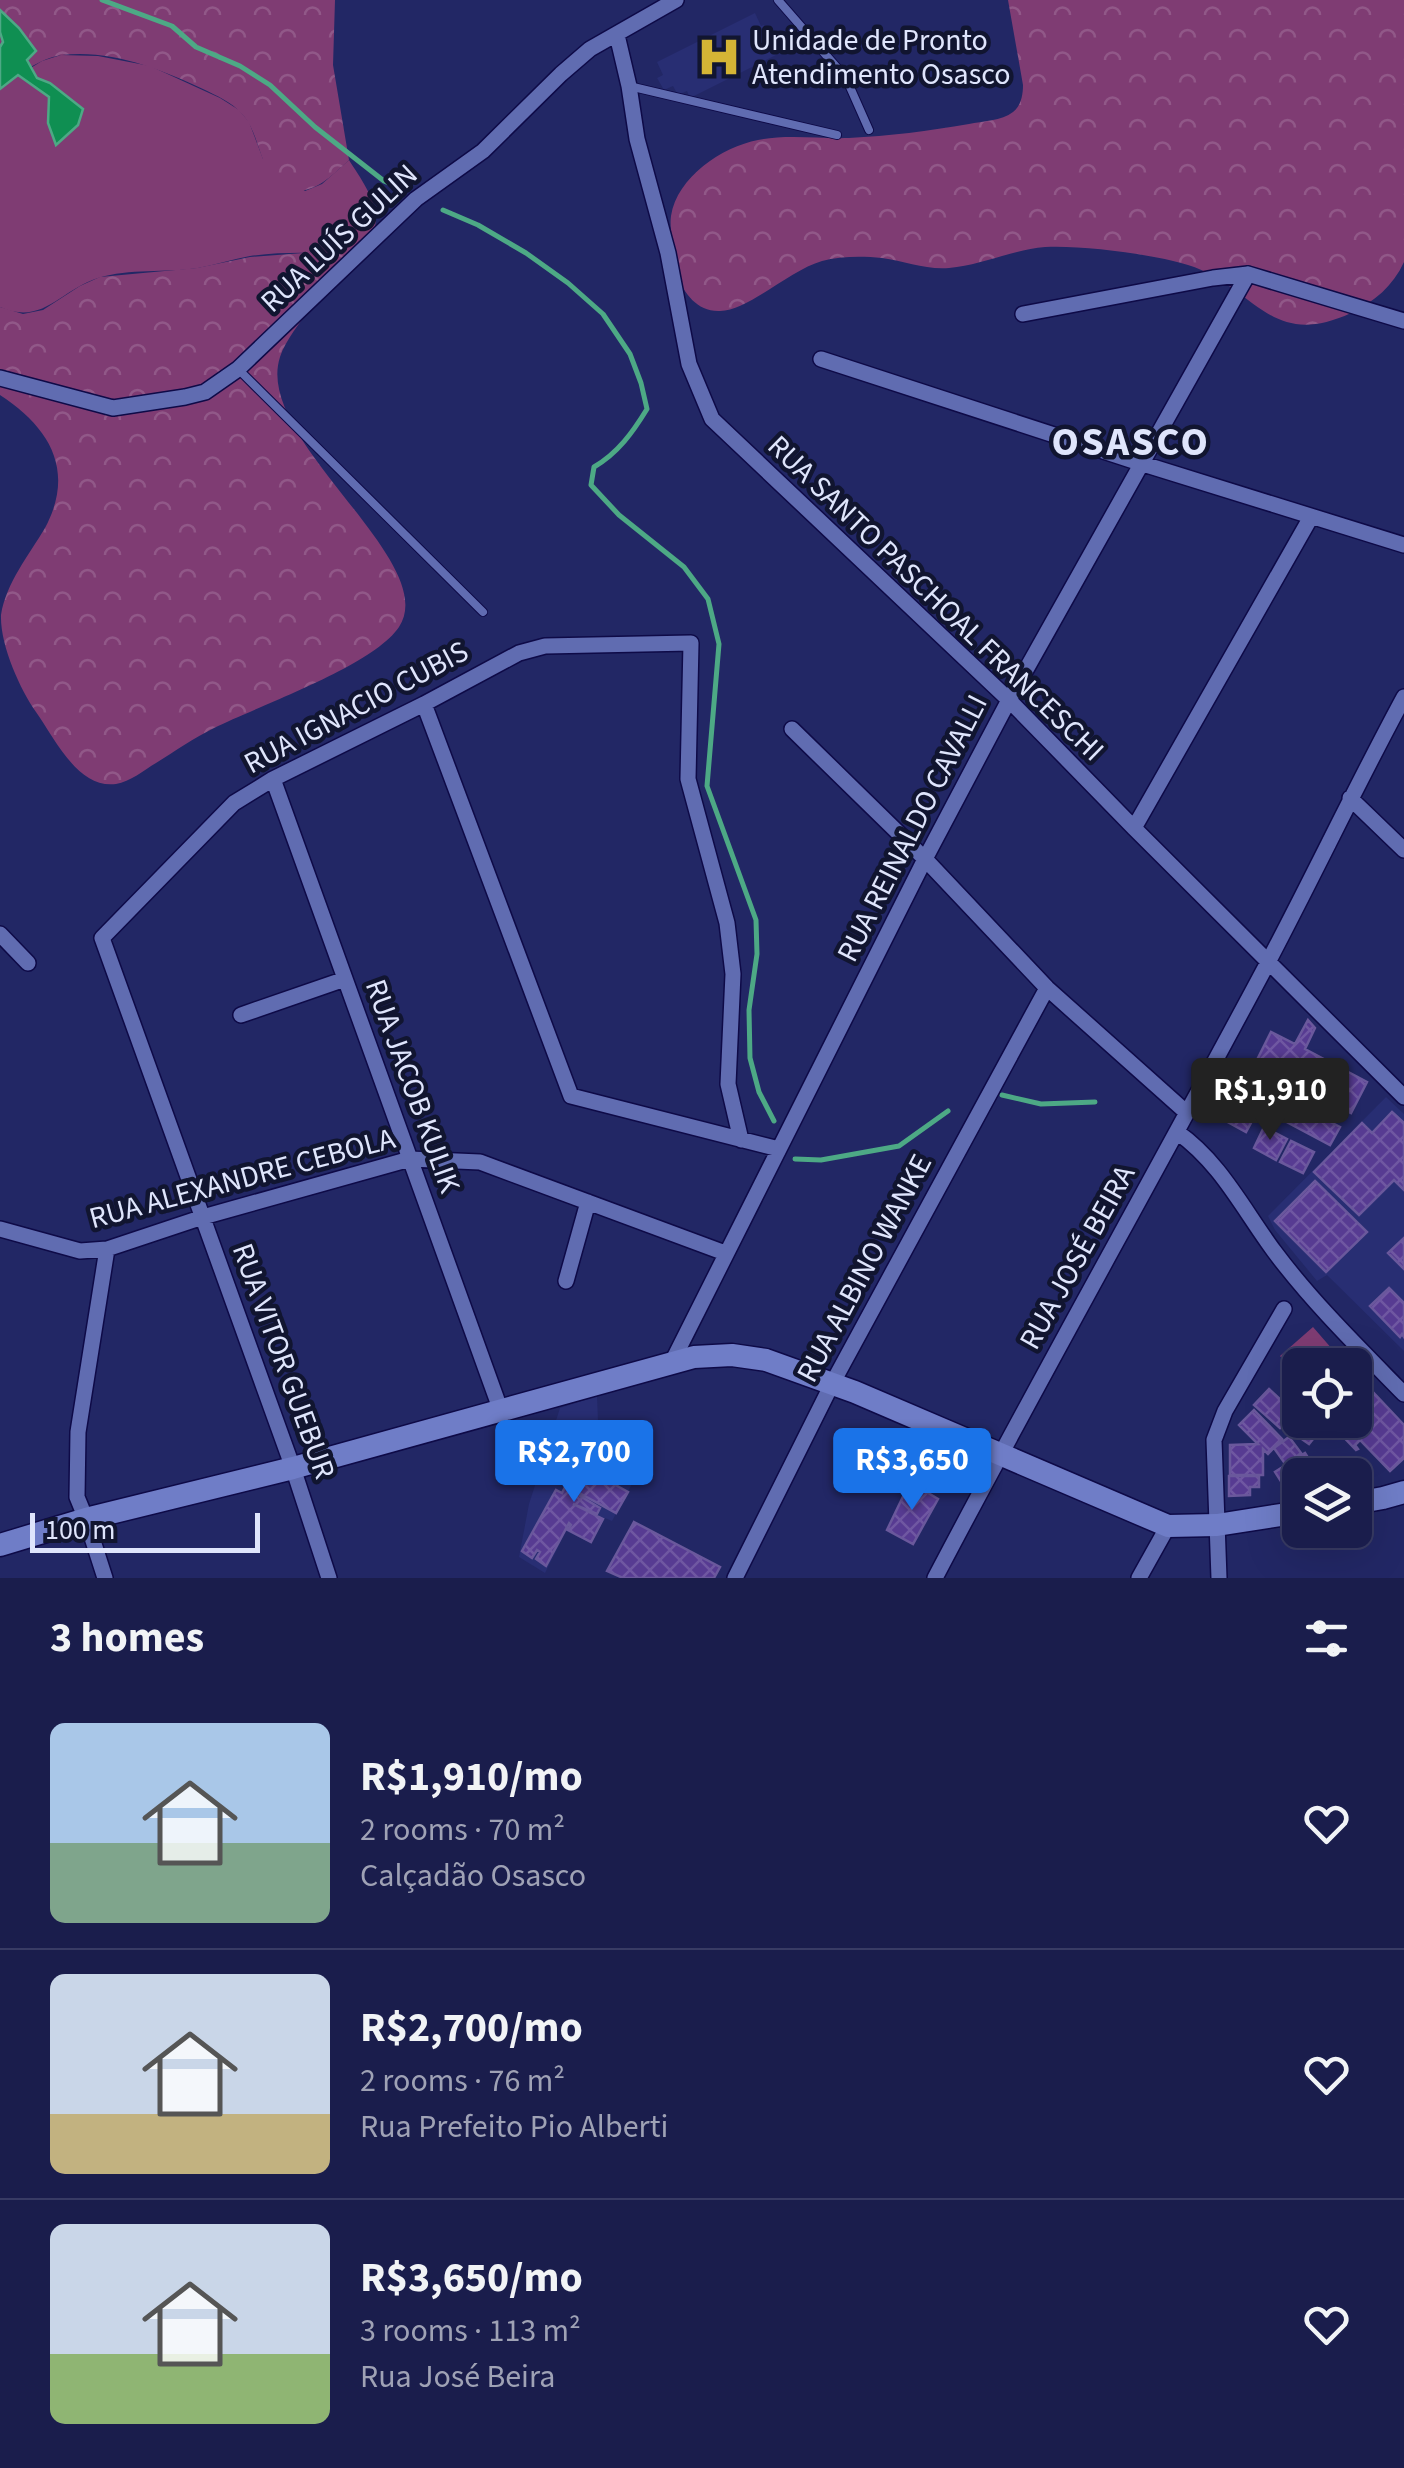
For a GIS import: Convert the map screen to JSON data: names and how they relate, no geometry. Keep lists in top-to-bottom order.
{
  "streets": {
    "street": [
      "RUA LUÍS GULIN",
      "RUA SANTO PASCHOAL FRANCESCHI",
      "RUA IGNACIO CUBIS",
      "RUA REINALDO CAVALLI",
      "RUA JACOB KULIK",
      "RUA ALEXANDRE CEBOLA",
      "RUA JOSÉ BEIRA",
      "RUA ALBINO WANKE",
      "RUA VITOR GUEBUR"
    ]
  },
  "crossings": [
    ["RUA LUÍS GULIN", "RUA SANTO PASCHOAL FRANCESCHI"],
    ["RUA SANTO PASCHOAL FRANCESCHI", "RUA REINALDO CAVALLI"],
    ["RUA SANTO PASCHOAL FRANCESCHI", "RUA JOSÉ BEIRA"],
    ["RUA IGNACIO CUBIS", "RUA JACOB KULIK"],
    ["RUA IGNACIO CUBIS", "RUA VITOR GUEBUR"],
    ["RUA REINALDO CAVALLI", "RUA ALEXANDRE CEBOLA"],
    ["RUA JACOB KULIK", "RUA ALEXANDRE CEBOLA"],
    ["RUA ALEXANDRE CEBOLA", "RUA VITOR GUEBUR"]
  ],
  "districts": ["OSASCO"],
  "places": {
    "hospital": ["Unidade de Pronto Atendimento Osasco"]
  },
  "scale_bar": "100 m",
  "page": {
    "price": ["R$1,910", "R$2,700", "R$3,650"],
    "scale": "100 m",
    "heading": "3 homes",
    "list": [
      {
        "name": "R$1,910/mo",
        "note": "2 rooms · 70 m² · Calçadão Osasco"
      },
      {
        "name": "R$2,700/mo",
        "note": "2 rooms · 76 m² · Rua Prefeito Pio Alberti"
      },
      {
        "name": "R$3,650/mo",
        "note": "3 rooms · 113 m² · Rua José Beira"
      }
    ]
  }
}
